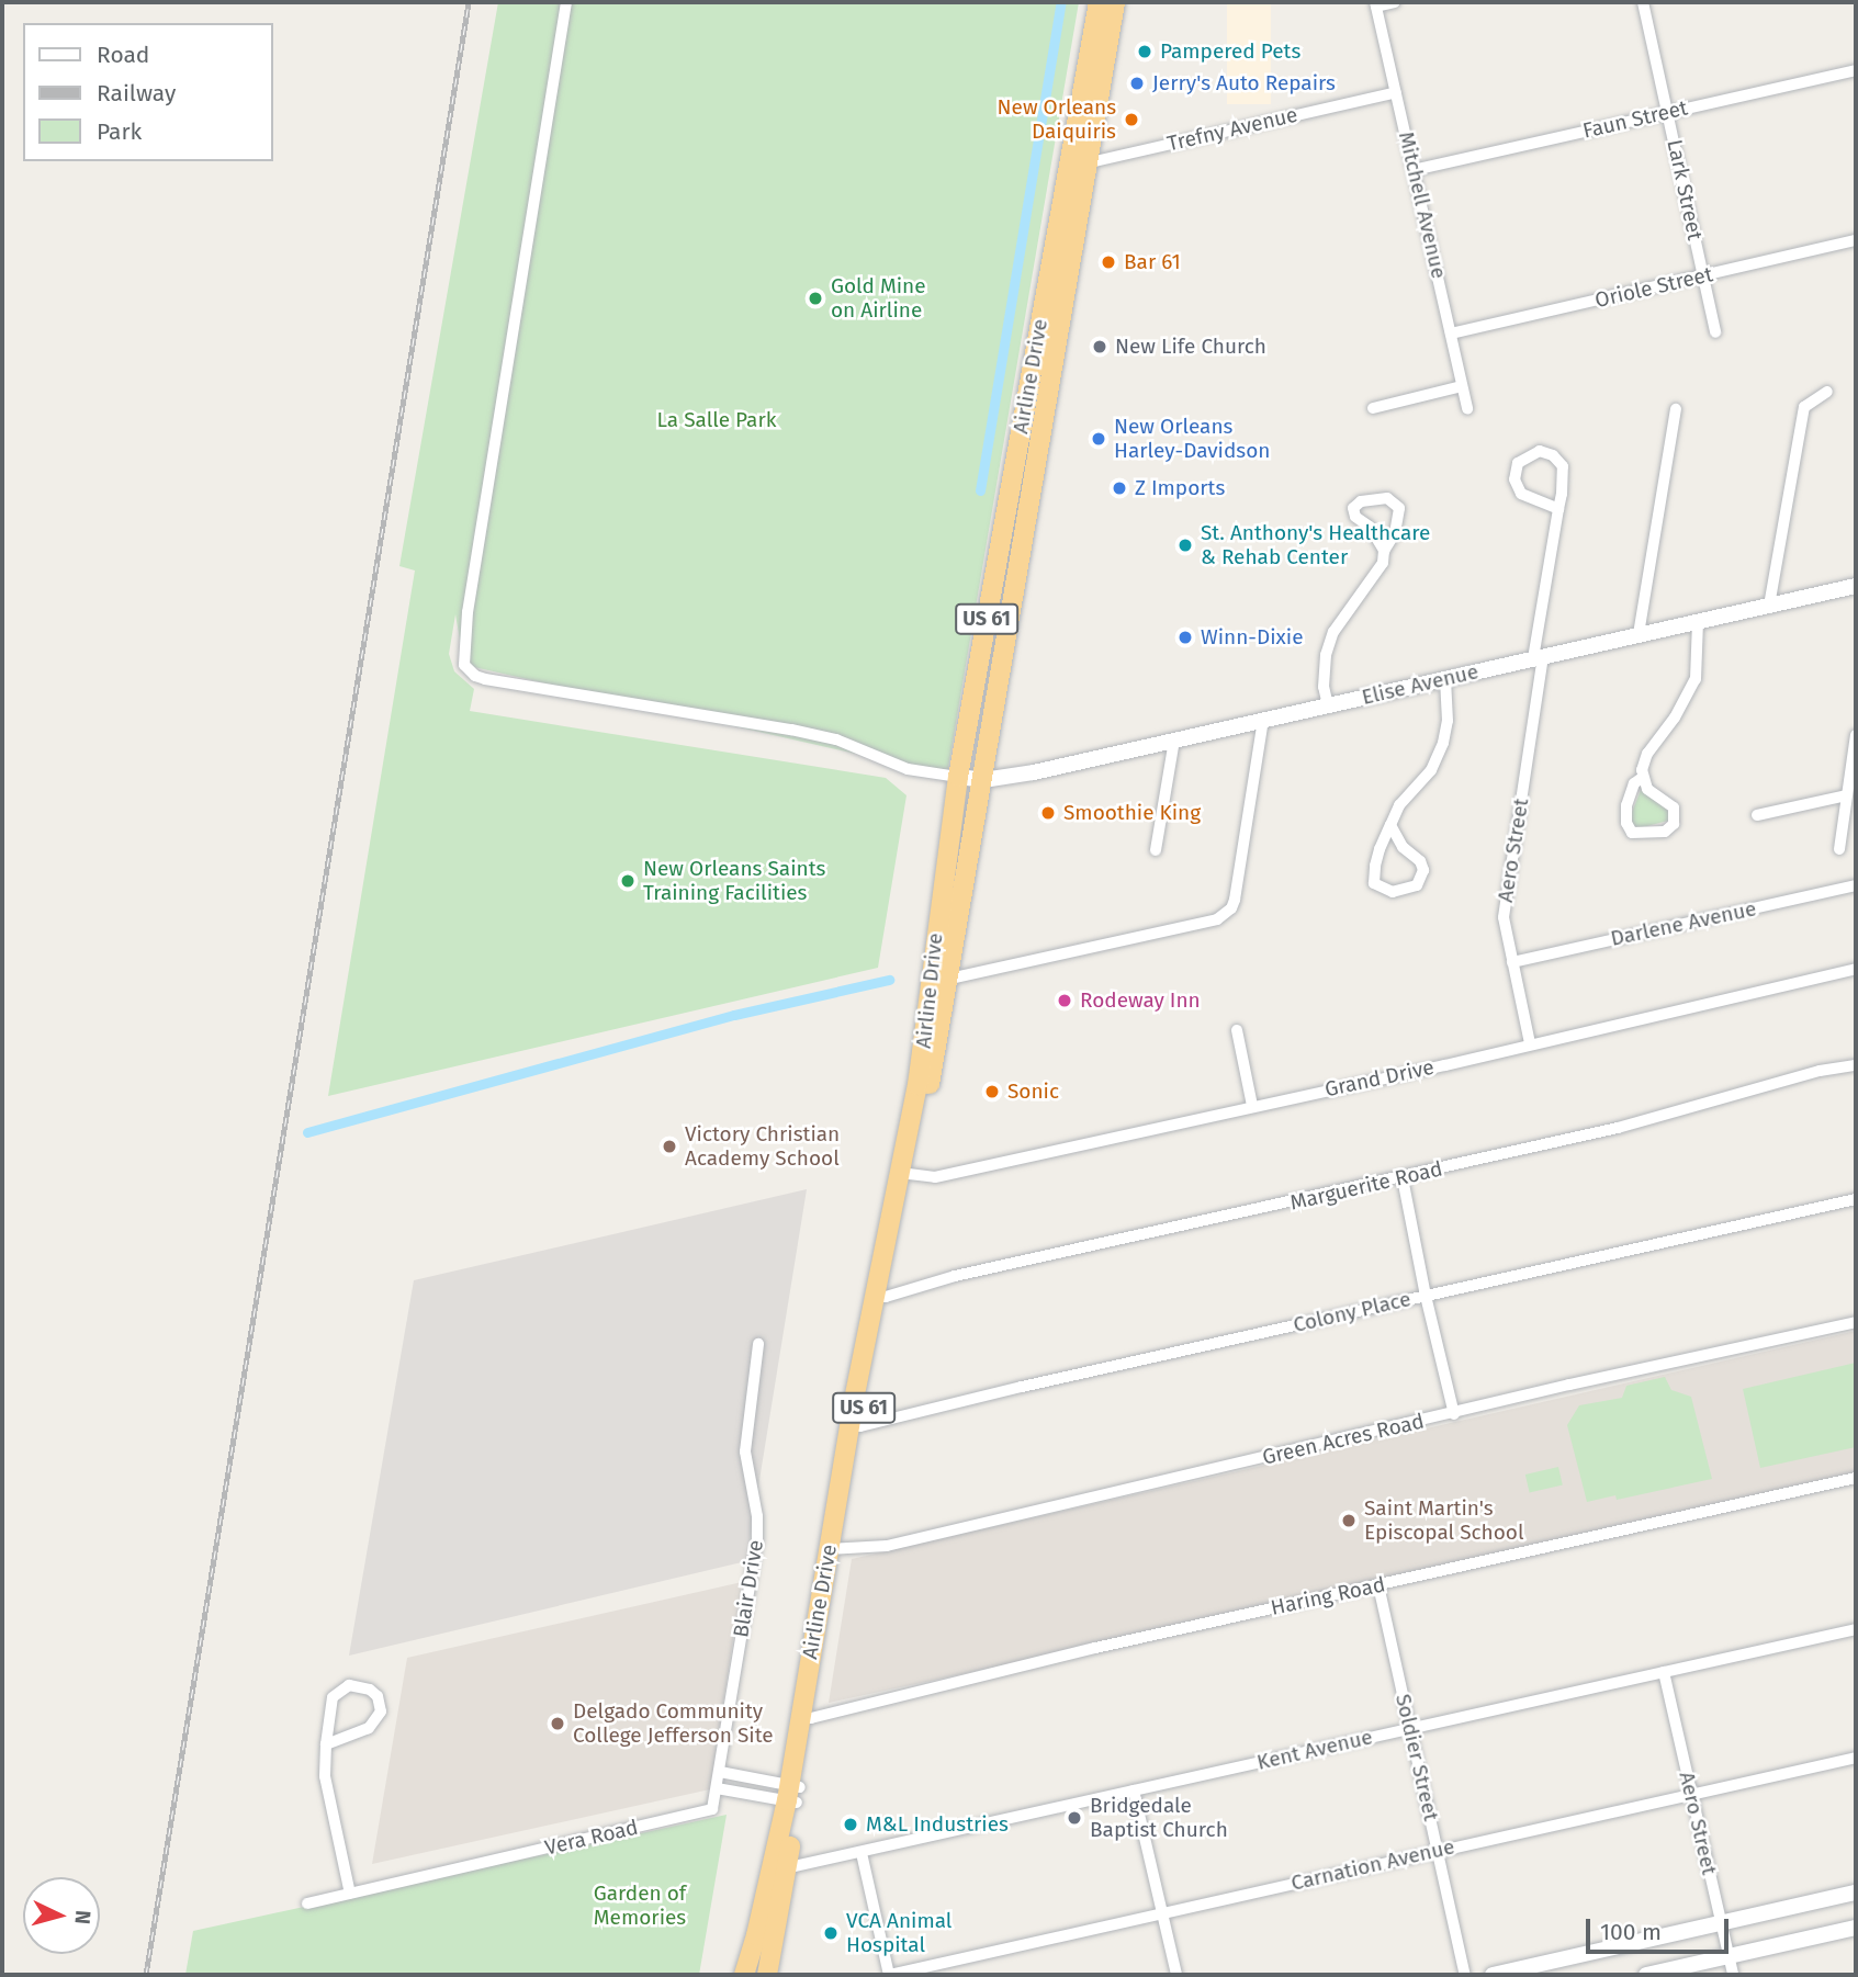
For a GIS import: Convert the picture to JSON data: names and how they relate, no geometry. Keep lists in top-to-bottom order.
{
  "streets": {
    "highway": ["Airline Drive", "US 61"],
    "street": [
      "Faun Street",
      "Trefny Avenue",
      "Lark Street",
      "Mitchell Avenue",
      "Oriole Street",
      "Elise Avenue",
      "Aero Street",
      "Darlene Avenue",
      "Grand Drive",
      "Marguerite Road",
      "Colony Place",
      "Green Acres Road",
      "Blair Drive",
      "Haring Road",
      "Kent Avenue",
      "Soldier Street",
      "Vera Road",
      "Carnation Avenue"
    ]
  },
  "crossings": [
    ["Faun Street", "Lark Street"],
    ["Faun Street", "Mitchell Avenue"],
    ["Trefny Avenue", "Mitchell Avenue"],
    ["Trefny Avenue", "Airline Drive"],
    ["Lark Street", "Oriole Street"],
    ["Mitchell Avenue", "Oriole Street"],
    ["Airline Drive", "Elise Avenue"],
    ["Airline Drive", "Grand Drive"],
    ["Airline Drive", "Marguerite Road"],
    ["Airline Drive", "Colony Place"],
    ["Airline Drive", "Green Acres Road"],
    ["Airline Drive", "Haring Road"],
    ["Airline Drive", "Kent Avenue"],
    ["Elise Avenue", "Aero Street"],
    ["Aero Street", "Darlene Avenue"],
    ["Aero Street", "Grand Drive"],
    ["Aero Street", "Kent Avenue"],
    ["Aero Street", "Carnation Avenue"],
    ["Blair Drive", "Vera Road"],
    ["Haring Road", "Soldier Street"],
    ["Kent Avenue", "Soldier Street"],
    ["Soldier Street", "Carnation Avenue"]
  ],
  "parks": ["La Salle Park", "Garden of Memories"],
  "places": [
    "Pampered Pets",
    "Jerry's Auto Repairs",
    "New Orleans Daiquiris",
    "Bar 61",
    "Gold Mine on Airline",
    "New Life Church",
    "New Orleans Harley-Davidson",
    "Z Imports",
    "St. Anthony's Healthcare & Rehab Center",
    "Winn-Dixie",
    "Smoothie King",
    "New Orleans Saints Training Facilities",
    "Rodeway Inn",
    "Sonic",
    "Victory Christian Academy School",
    "Saint Martin's Episcopal School",
    "Delgado Community College Jefferson Site",
    "Bridgedale Baptist Church",
    "M&L Industries",
    "VCA Animal Hospital"
  ],
  "legend": ["Road", "Railway", "Park"],
  "scale_bar": "100 m",
  "north": "right"
}
